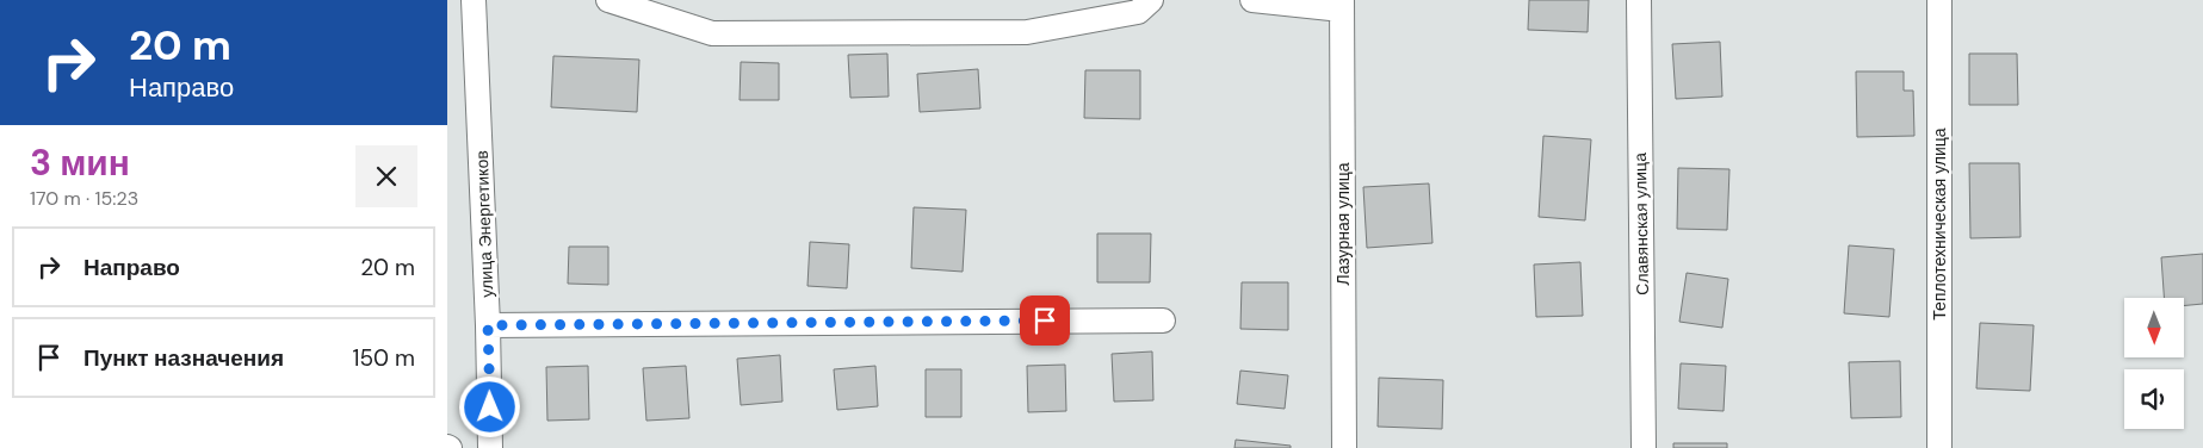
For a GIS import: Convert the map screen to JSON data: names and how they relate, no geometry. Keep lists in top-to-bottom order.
{
  "streets": {
    "street": [
      "улица Энергетиков",
      "Лазурная улица",
      "Славянская улица",
      "Теплотехническая улица"
    ]
  },
  "north": "bottom",
  "page": {
    "turn": ["20 m", "Направо"],
    "heading": ["3 мин", "170 m · 15:23"],
    "list": [
      {
        "name": "Направо",
        "value": "20 m"
      },
      {
        "name": "Пункт назначения",
        "value": "150 m"
      }
    ]
  }
}
